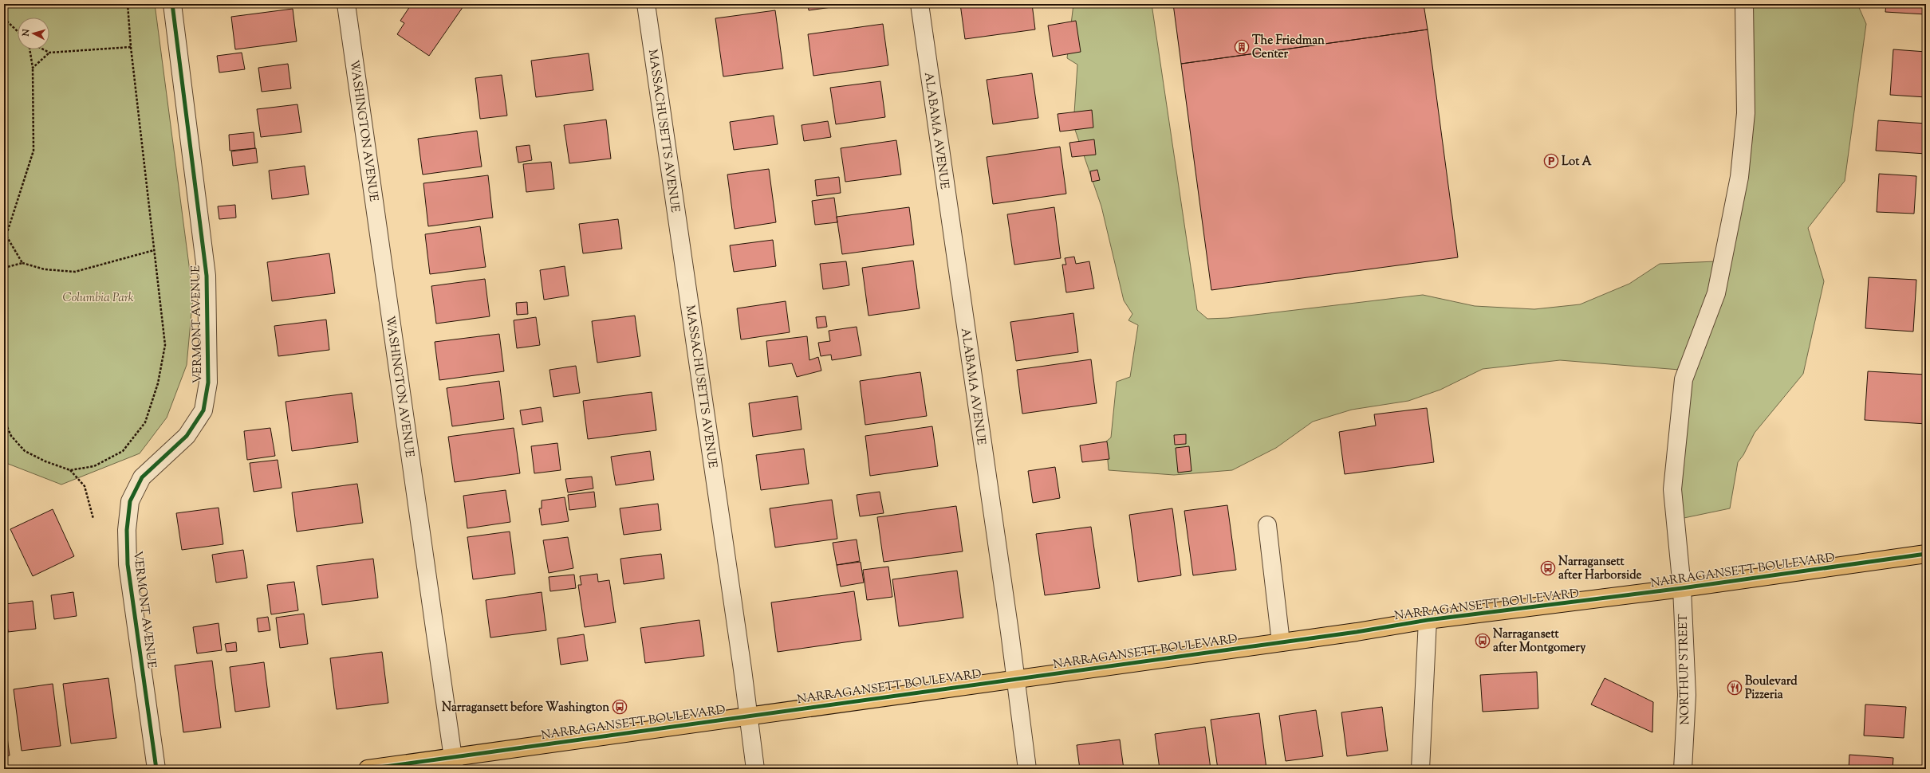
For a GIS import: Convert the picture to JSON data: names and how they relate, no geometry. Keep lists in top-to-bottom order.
{
  "streets": {
    "main road": ["NARRAGANSETT BOULEVARD"],
    "street": [
      "WASHINGTON AVENUE",
      "MASSACHUSETTS AVENUE",
      "ALABAMA AVENUE",
      "VERMONT AVENUE",
      "NORTHUP STREET"
    ]
  },
  "crossings": [
    ["WASHINGTON AVENUE", "NARRAGANSETT BOULEVARD"],
    ["MASSACHUSETTS AVENUE", "NARRAGANSETT BOULEVARD"],
    ["ALABAMA AVENUE", "NARRAGANSETT BOULEVARD"],
    ["NARRAGANSETT BOULEVARD", "NORTHUP STREET"]
  ],
  "parks": ["Columbia Park"],
  "places": {
    "building": ["The Friedman Center"],
    "parking": ["Lot A"],
    "bus stop": ["Narragansett after Harborside", "Narragansett after Montgomery", "Narragansett before Washington"],
    "restaurant": ["Boulevard Pizzeria"]
  },
  "north": "left"
}
